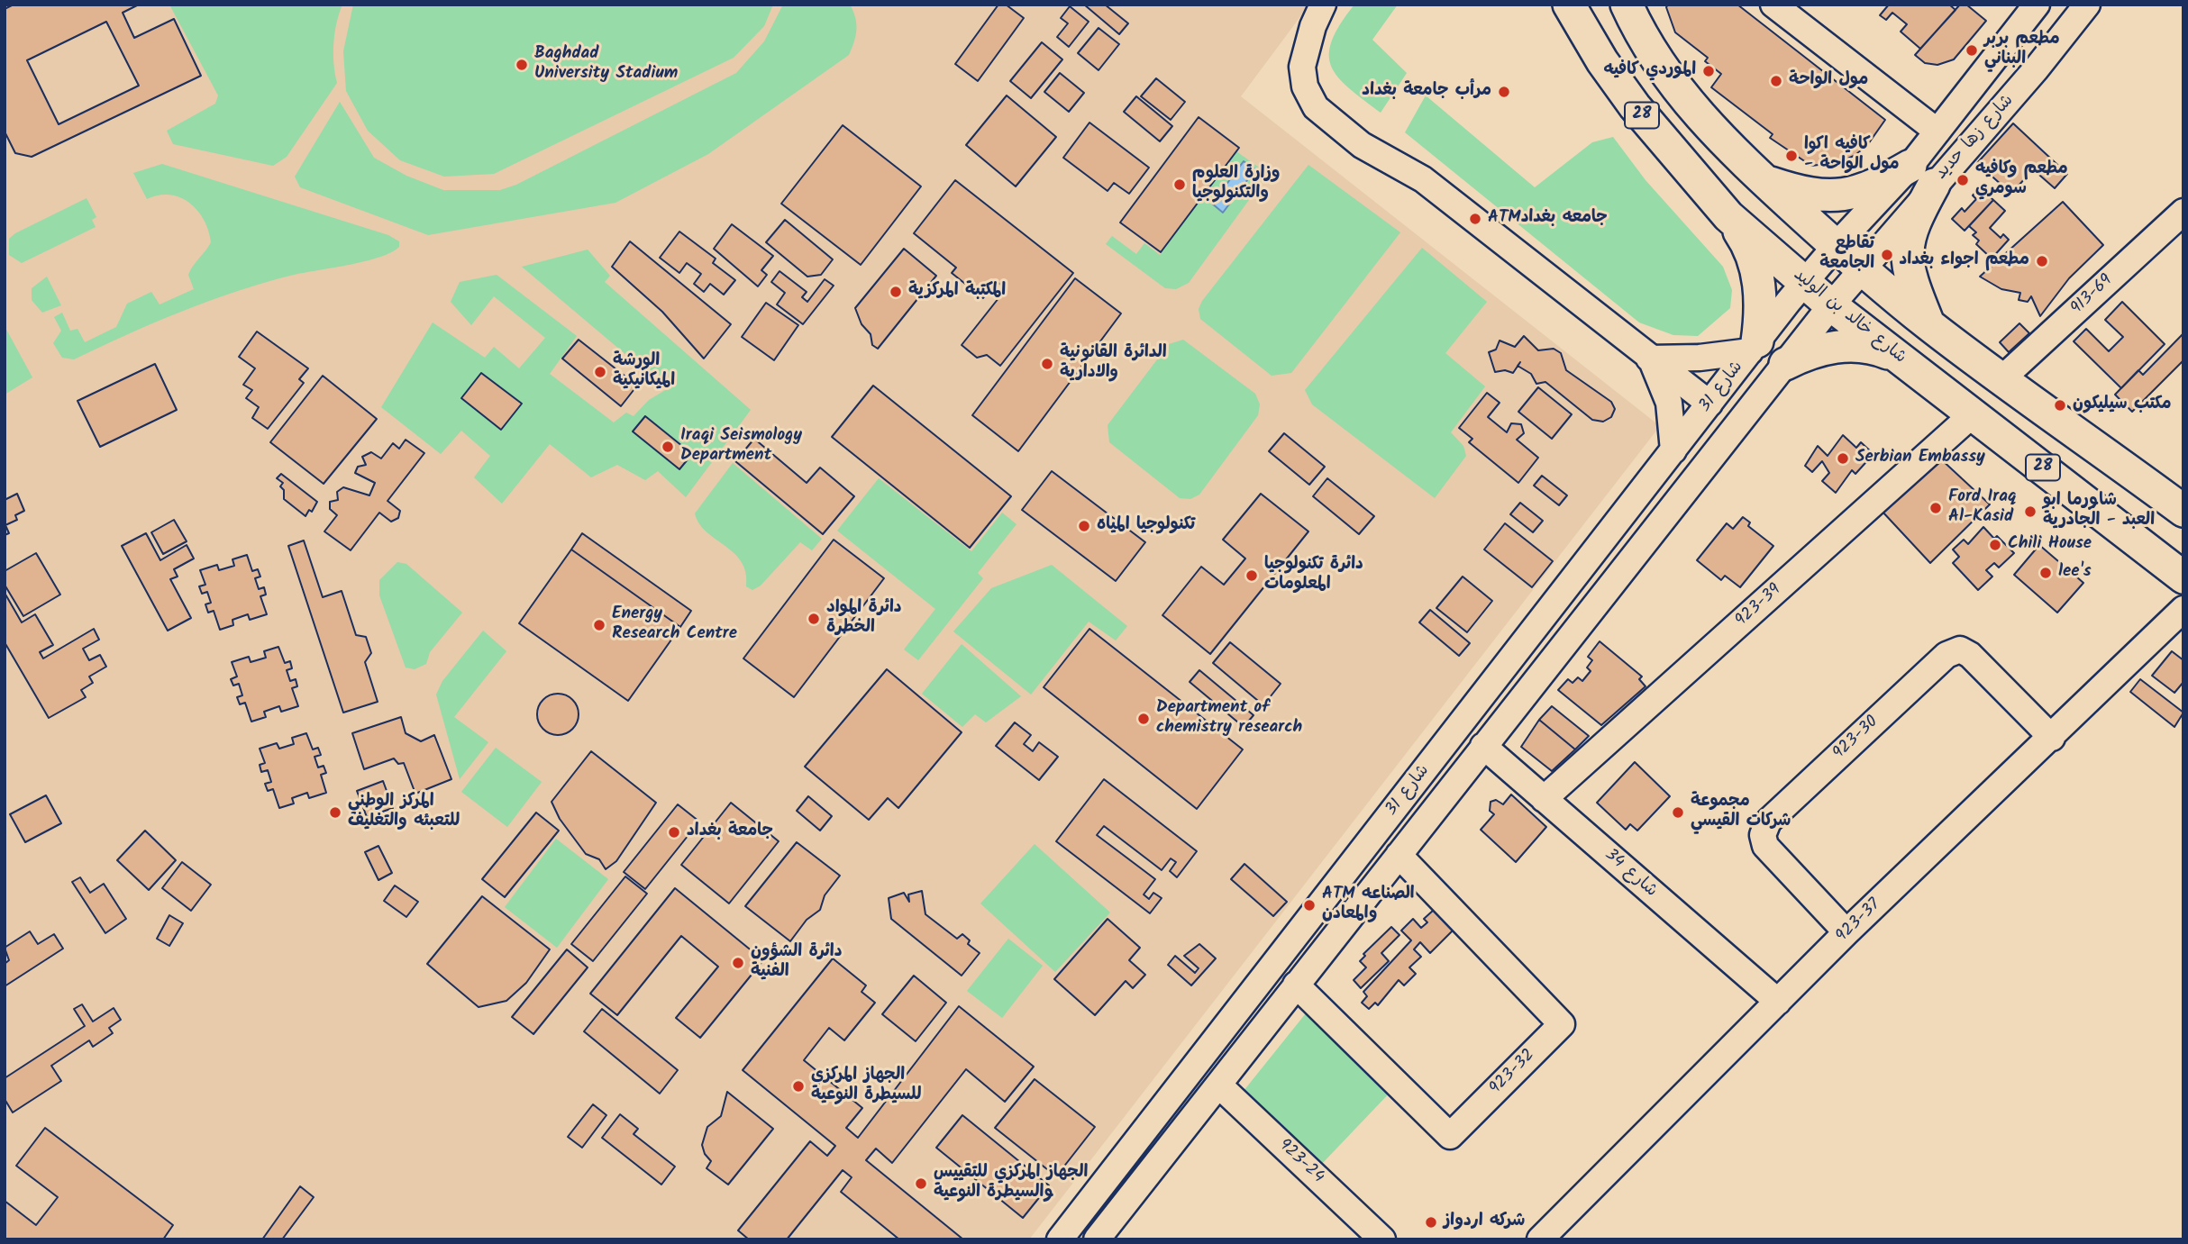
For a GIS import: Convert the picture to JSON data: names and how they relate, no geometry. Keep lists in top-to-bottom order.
{
  "streets": {
    "main road": ["28", "شارع خالد بن الوليد"],
    "street": [
      "شارع زها حديد",
      "913-69",
      "شارع 31",
      "923-39",
      "923-30",
      "شارع 34",
      "923-37",
      "923-32",
      "923-24"
    ]
  },
  "crossings": [
    ["28", "شارع زها حديد"],
    ["28", "913-69"],
    ["شارع زها حديد", "شارع خالد بن الوليد"],
    ["شارع زها حديد", "شارع 31"],
    ["شارع خالد بن الوليد", "شارع 31"],
    ["شارع خالد بن الوليد", "923-39"],
    ["شارع 31", "شارع 34"],
    ["شارع 31", "923-32"],
    ["شارع 31", "923-24"],
    ["923-39", "شارع 34"],
    ["923-30", "923-37"],
    ["شارع 34", "923-37"]
  ],
  "places": [
    "مطعم بربر البناني",
    "Baghdad University Stadium",
    "الموردي كافيه",
    "مول الواحة",
    "مرأب جامعة بغداد",
    "كافيه اكوا - مول الواحة",
    "مطعم وكافيه سومري",
    "وزارة العلوم والتكنولوجيا",
    "ATMجامعه بغداد",
    "تقاطع الجامعة",
    "مطعم اجواء بغداد",
    "المكتبة المركزية",
    "الدائرة القانونية والادارية",
    "الورشة الميكانيكية",
    "مكتب سيليكون",
    "Iraqi Seismology Department",
    "Serbian Embassy",
    "Ford Iraq Al-Kasid",
    "شاورما ابو العبد - الجادرية",
    "تكنولوجيا المياه",
    "Chili House",
    "lee's",
    "دائرة تكنولوجيا المعلومات",
    "دائرة المواد الخطرة",
    "Energy Research Centre",
    "Department of chemistry research",
    "المركز الوطني للتعبئه والتغليف",
    "مجموعة شركات القيسي",
    "جامعة بغداد",
    "ATM الصناعه والمعادن",
    "دائرة الشؤون الفنية",
    "الجهاز المركزي للسيطرة النوعية",
    "الجهاز المركزي للتقييس والسيطرة النوعية",
    "شركه اردواز"
  ]
}
